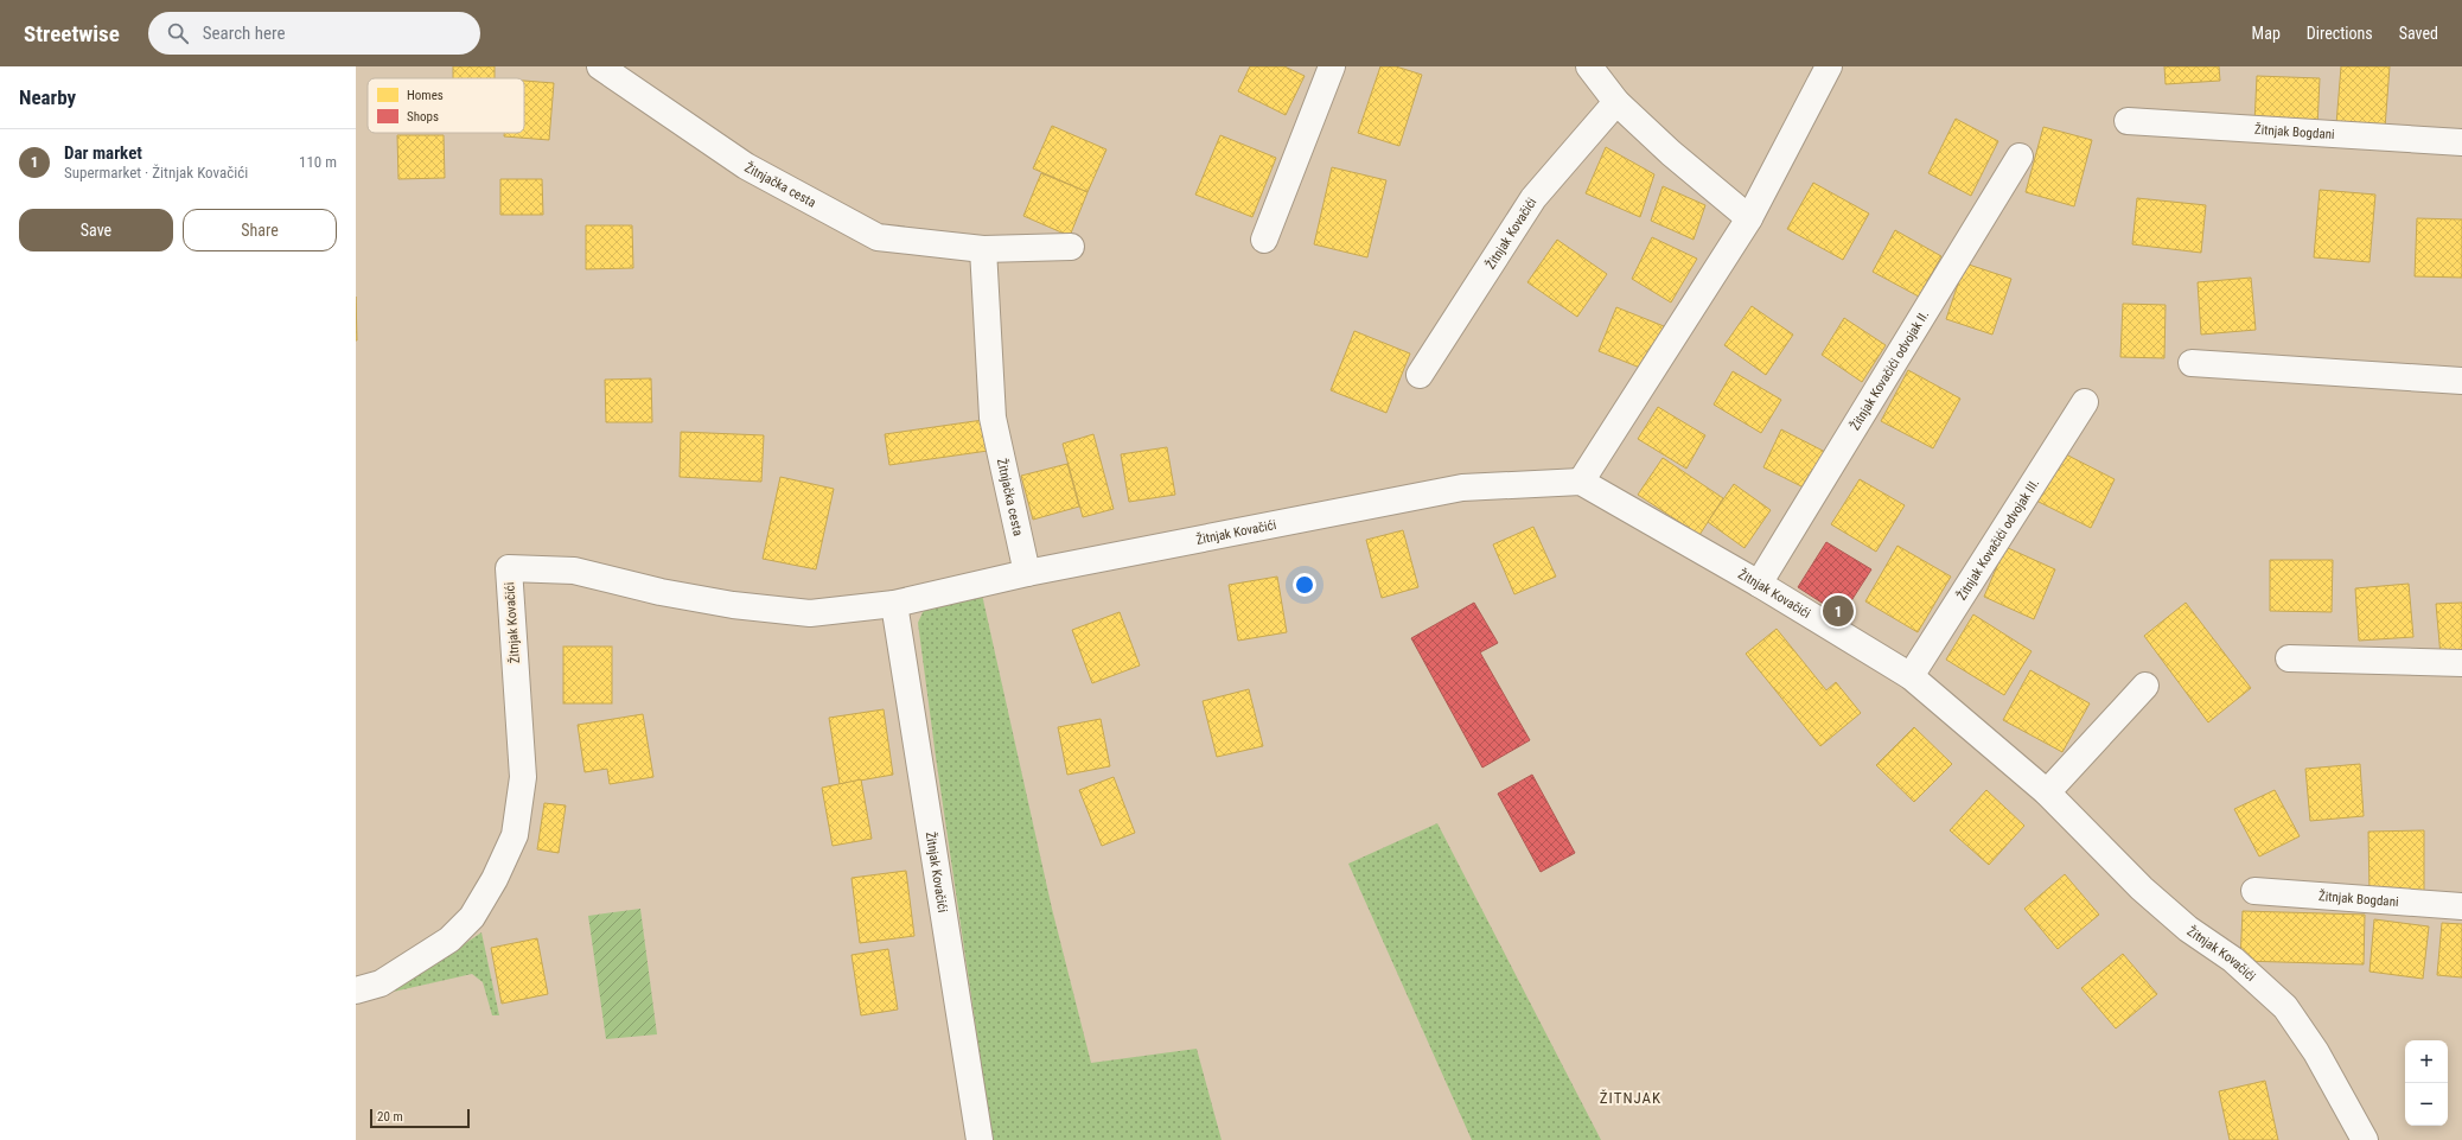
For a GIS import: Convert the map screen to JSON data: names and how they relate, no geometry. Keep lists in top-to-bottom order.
{
  "streets": {
    "street": [
      "Žitnjak Bogdani",
      "Žitnjačka cesta",
      "Žitnjak Kovačići",
      "Žitnjak Kovačići odvojak II.",
      "Žitnjak Kovačići odvojak III."
    ]
  },
  "crossings": [
    ["Žitnjačka cesta", "Žitnjak Kovačići"],
    ["Žitnjak Kovačići", "Žitnjak Kovačići odvojak II."],
    ["Žitnjak Kovačići", "Žitnjak Kovačići odvojak III."]
  ],
  "districts": ["ŽITNJAK"],
  "legend": ["Homes", "Shops"],
  "scale_bar": "20 m",
  "page": {
    "header": "Streetwise",
    "search": "Search here",
    "nav": ["Map", "Directions", "Saved"],
    "heading": "Nearby",
    "list": [
      {
        "mark": "1",
        "name": "Dar market",
        "note": "Supermarket · Žitnjak Kovačići",
        "value": "110 m"
      }
    ],
    "buttons": ["Save", "Share"],
    "pins": "1",
    "map_buttons": ["+", "−"],
    "scale": "20 m"
  }
}
